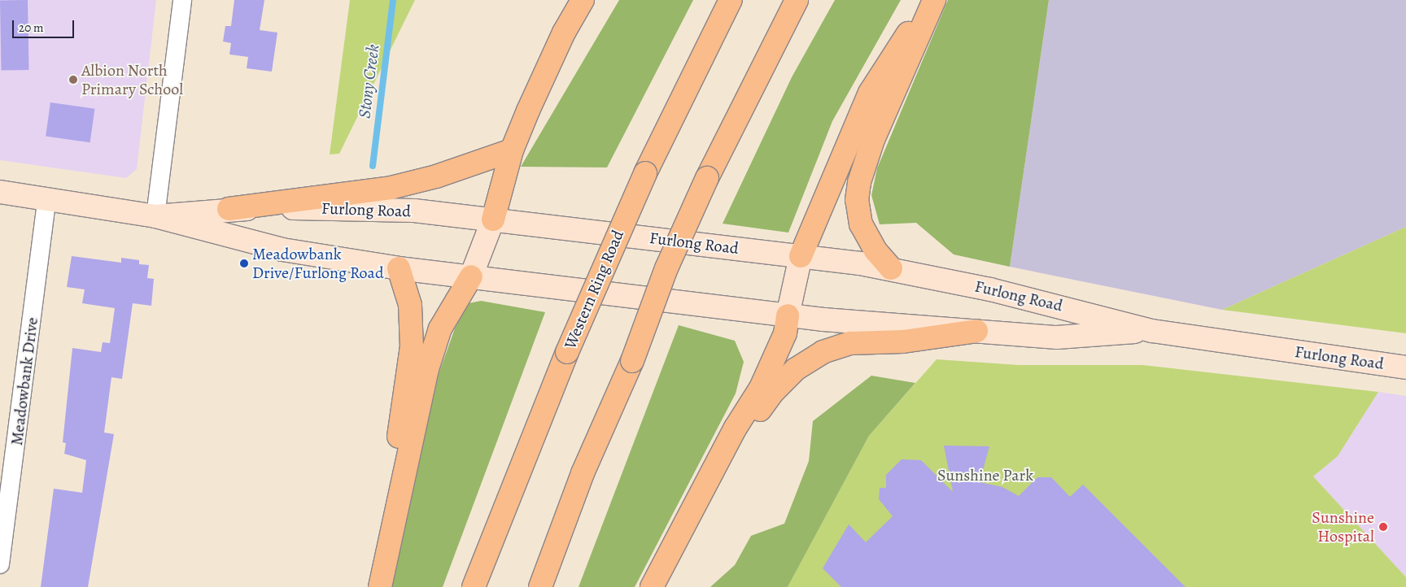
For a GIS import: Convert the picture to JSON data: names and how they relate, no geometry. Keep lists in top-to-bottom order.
{
  "streets": {
    "highway": ["Western Ring Road"],
    "main road": ["Furlong Road"],
    "street": ["Meadowbank Drive"]
  },
  "crossings": [
    ["Furlong Road", "Meadowbank Drive"]
  ],
  "water": ["Stony Creek"],
  "parks": ["Sunshine Park"],
  "places": ["Albion North Primary School", "Meadowbank Drive/Furlong Road", "Sunshine Hospital"],
  "scale_bar": "20 m"
}
